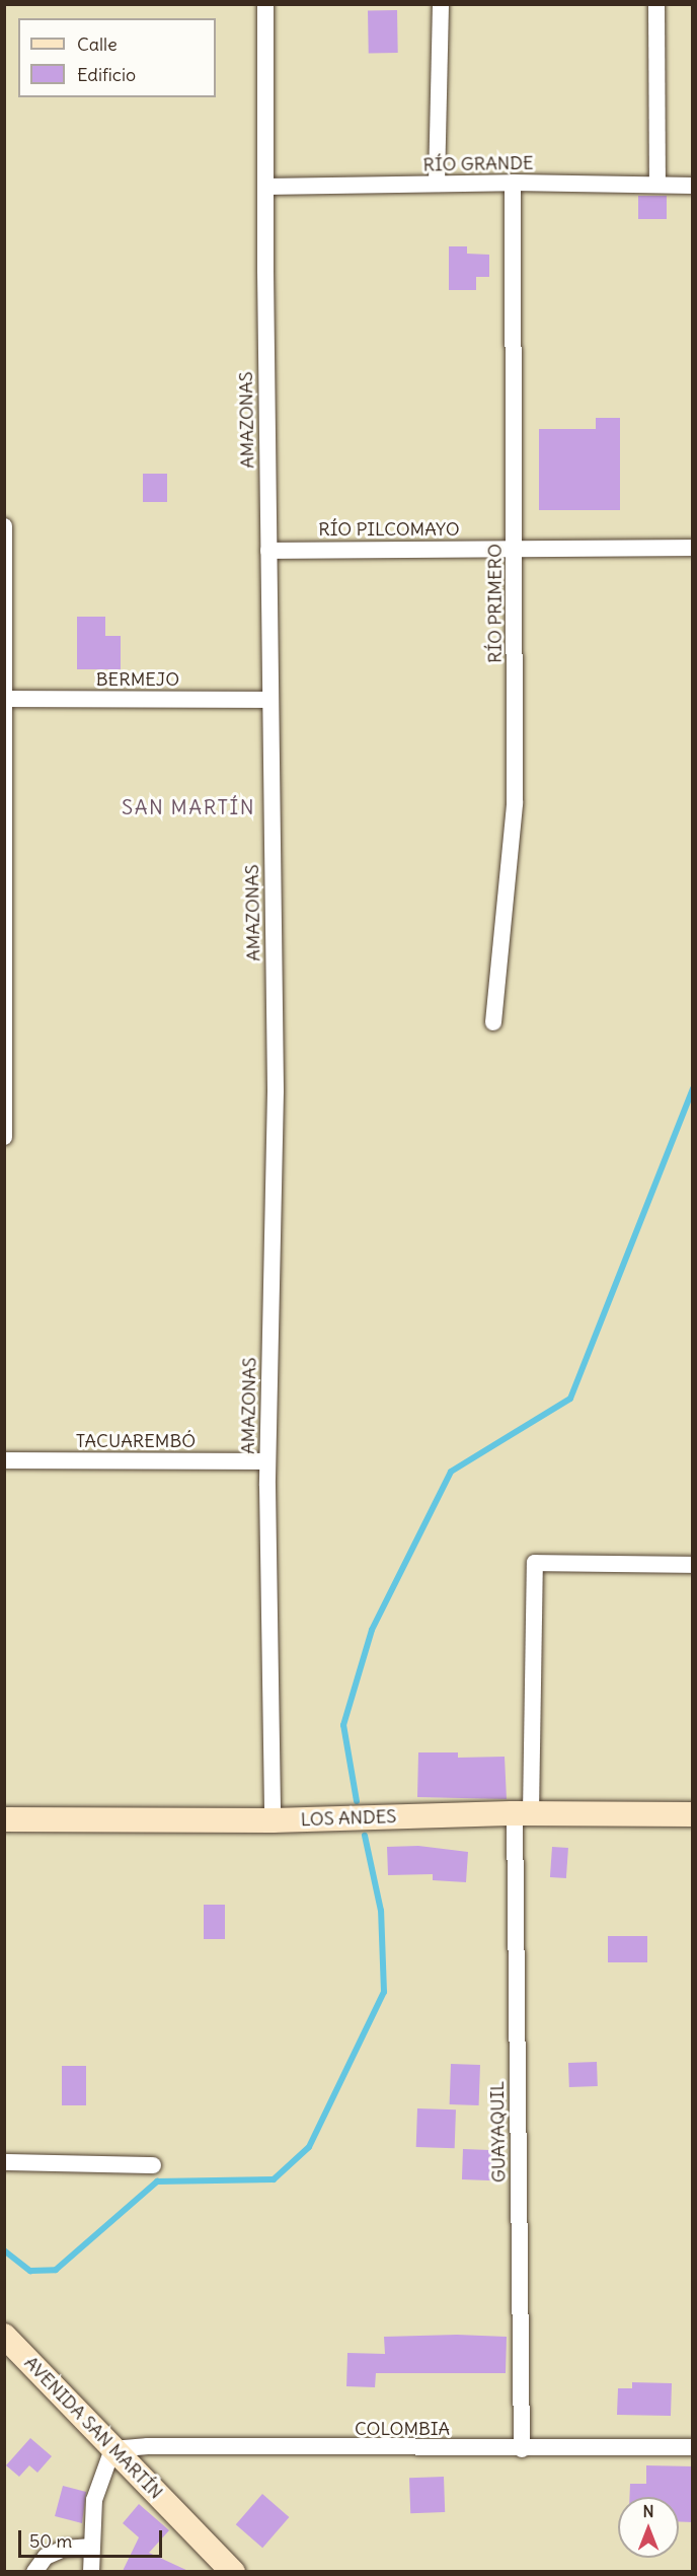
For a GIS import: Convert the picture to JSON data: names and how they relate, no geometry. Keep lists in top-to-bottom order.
{
  "streets": {
    "main road": ["LOS ANDES", "AVENIDA SAN MARTÍN"],
    "street": [
      "RÍO GRANDE",
      "AMAZONAS",
      "RÍO PILCOMAYO",
      "RÍO PRIMERO",
      "BERMEJO",
      "TACUAREMBÓ",
      "GUAYAQUIL",
      "COLOMBIA"
    ]
  },
  "crossings": [
    ["RÍO GRANDE", "AMAZONAS"],
    ["RÍO GRANDE", "RÍO PRIMERO"],
    ["AMAZONAS", "RÍO PILCOMAYO"],
    ["AMAZONAS", "BERMEJO"],
    ["AMAZONAS", "TACUAREMBÓ"],
    ["AMAZONAS", "LOS ANDES"],
    ["RÍO PILCOMAYO", "RÍO PRIMERO"],
    ["LOS ANDES", "GUAYAQUIL"],
    ["GUAYAQUIL", "COLOMBIA"],
    ["AVENIDA SAN MARTÍN", "COLOMBIA"]
  ],
  "districts": ["SAN MARTÍN"],
  "legend": ["Calle", "Edificio"],
  "scale_bar": "50 m",
  "north": "top"
}
